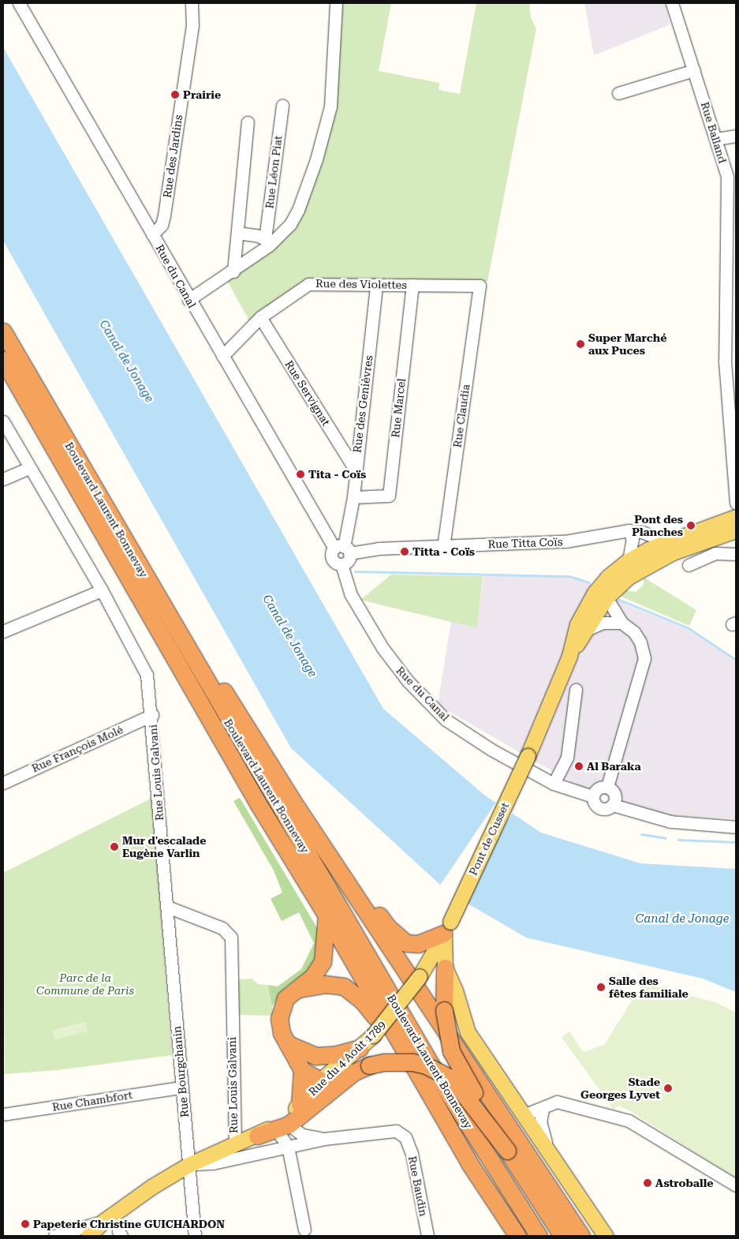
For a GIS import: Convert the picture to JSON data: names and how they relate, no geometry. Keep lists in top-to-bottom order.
{
  "streets": {
    "highway": ["Boulevard Laurent Bonnevay"],
    "main road": ["Pont de Cusset", "Rue du 4 Août 1789"],
    "street": [
      "Rue Balland",
      "Rue des Jardins",
      "Rue Léon Piat",
      "Rue du Canal",
      "Rue des Violettes",
      "Rue Servignat",
      "Rue des Genièvres",
      "Rue Marcel",
      "Rue Claudia",
      "Rue Titta Coïs",
      "Rue François Molé",
      "Rue Louis Galvani",
      "Rue Bourgchanin",
      "Rue Chambfort",
      "Rue Baudin"
    ]
  },
  "crossings": [
    ["Rue des Jardins", "Rue du Canal"],
    ["Rue du Canal", "Rue des Violettes"],
    ["Rue du Canal", "Rue des Genièvres"],
    ["Rue du Canal", "Rue Titta Coïs"],
    ["Rue des Violettes", "Rue Servignat"],
    ["Rue des Violettes", "Rue des Genièvres"],
    ["Rue des Violettes", "Rue Marcel"],
    ["Rue des Violettes", "Rue Claudia"],
    ["Rue Servignat", "Rue des Genièvres"],
    ["Rue des Genièvres", "Rue Marcel"],
    ["Rue des Genièvres", "Rue Titta Coïs"],
    ["Rue Claudia", "Rue Titta Coïs"],
    ["Rue François Molé", "Rue Louis Galvani"],
    ["Rue Louis Galvani", "Rue du 4 Août 1789"],
    ["Rue Louis Galvani", "Rue Bourgchanin"],
    ["Pont de Cusset", "Rue du 4 Août 1789"],
    ["Rue du 4 Août 1789", "Rue Bourgchanin"],
    ["Rue Bourgchanin", "Rue Chambfort"]
  ],
  "water": ["Canal de Jonage"],
  "parks": ["Parc de la Commune de Paris"],
  "places": [
    "Prairie",
    "Super Marché aux Puces",
    "Tita - Coïs",
    "Pont des Planches",
    "Titta - Coïs",
    "Al Baraka",
    "Mur d'escalade Eugène Varlin",
    "Salle des fêtes familiale",
    "Stade Georges Lyvet",
    "Astroballe",
    "Papeterie Christine GUICHARDON"
  ]
}
